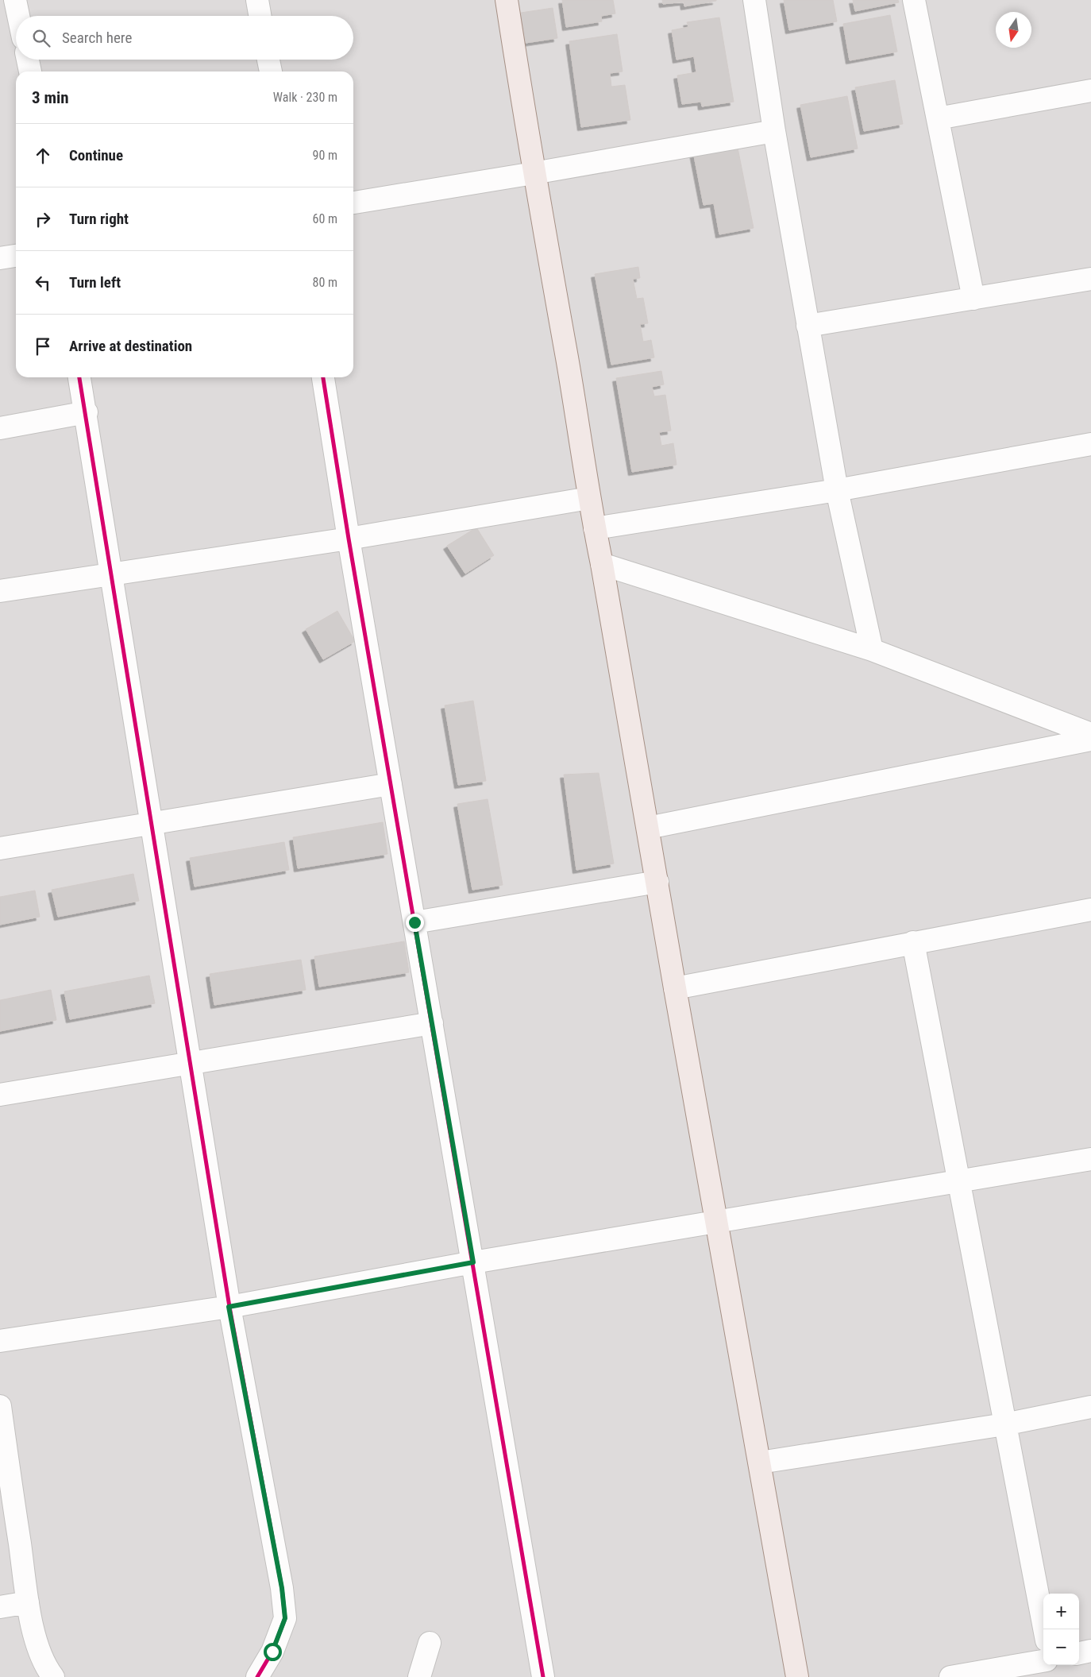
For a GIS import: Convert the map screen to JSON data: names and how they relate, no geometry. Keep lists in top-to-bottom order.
{
  "north": "bottom",
  "page": {
    "search": "Search here",
    "heading": ["3 min", "Walk · 230 m"],
    "list": [
      ["Continue", "90 m"],
      ["Turn right", "60 m"],
      ["Turn left", "80 m"],
      "Arrive at destination"
    ],
    "map_buttons": ["+", "−"]
  }
}
